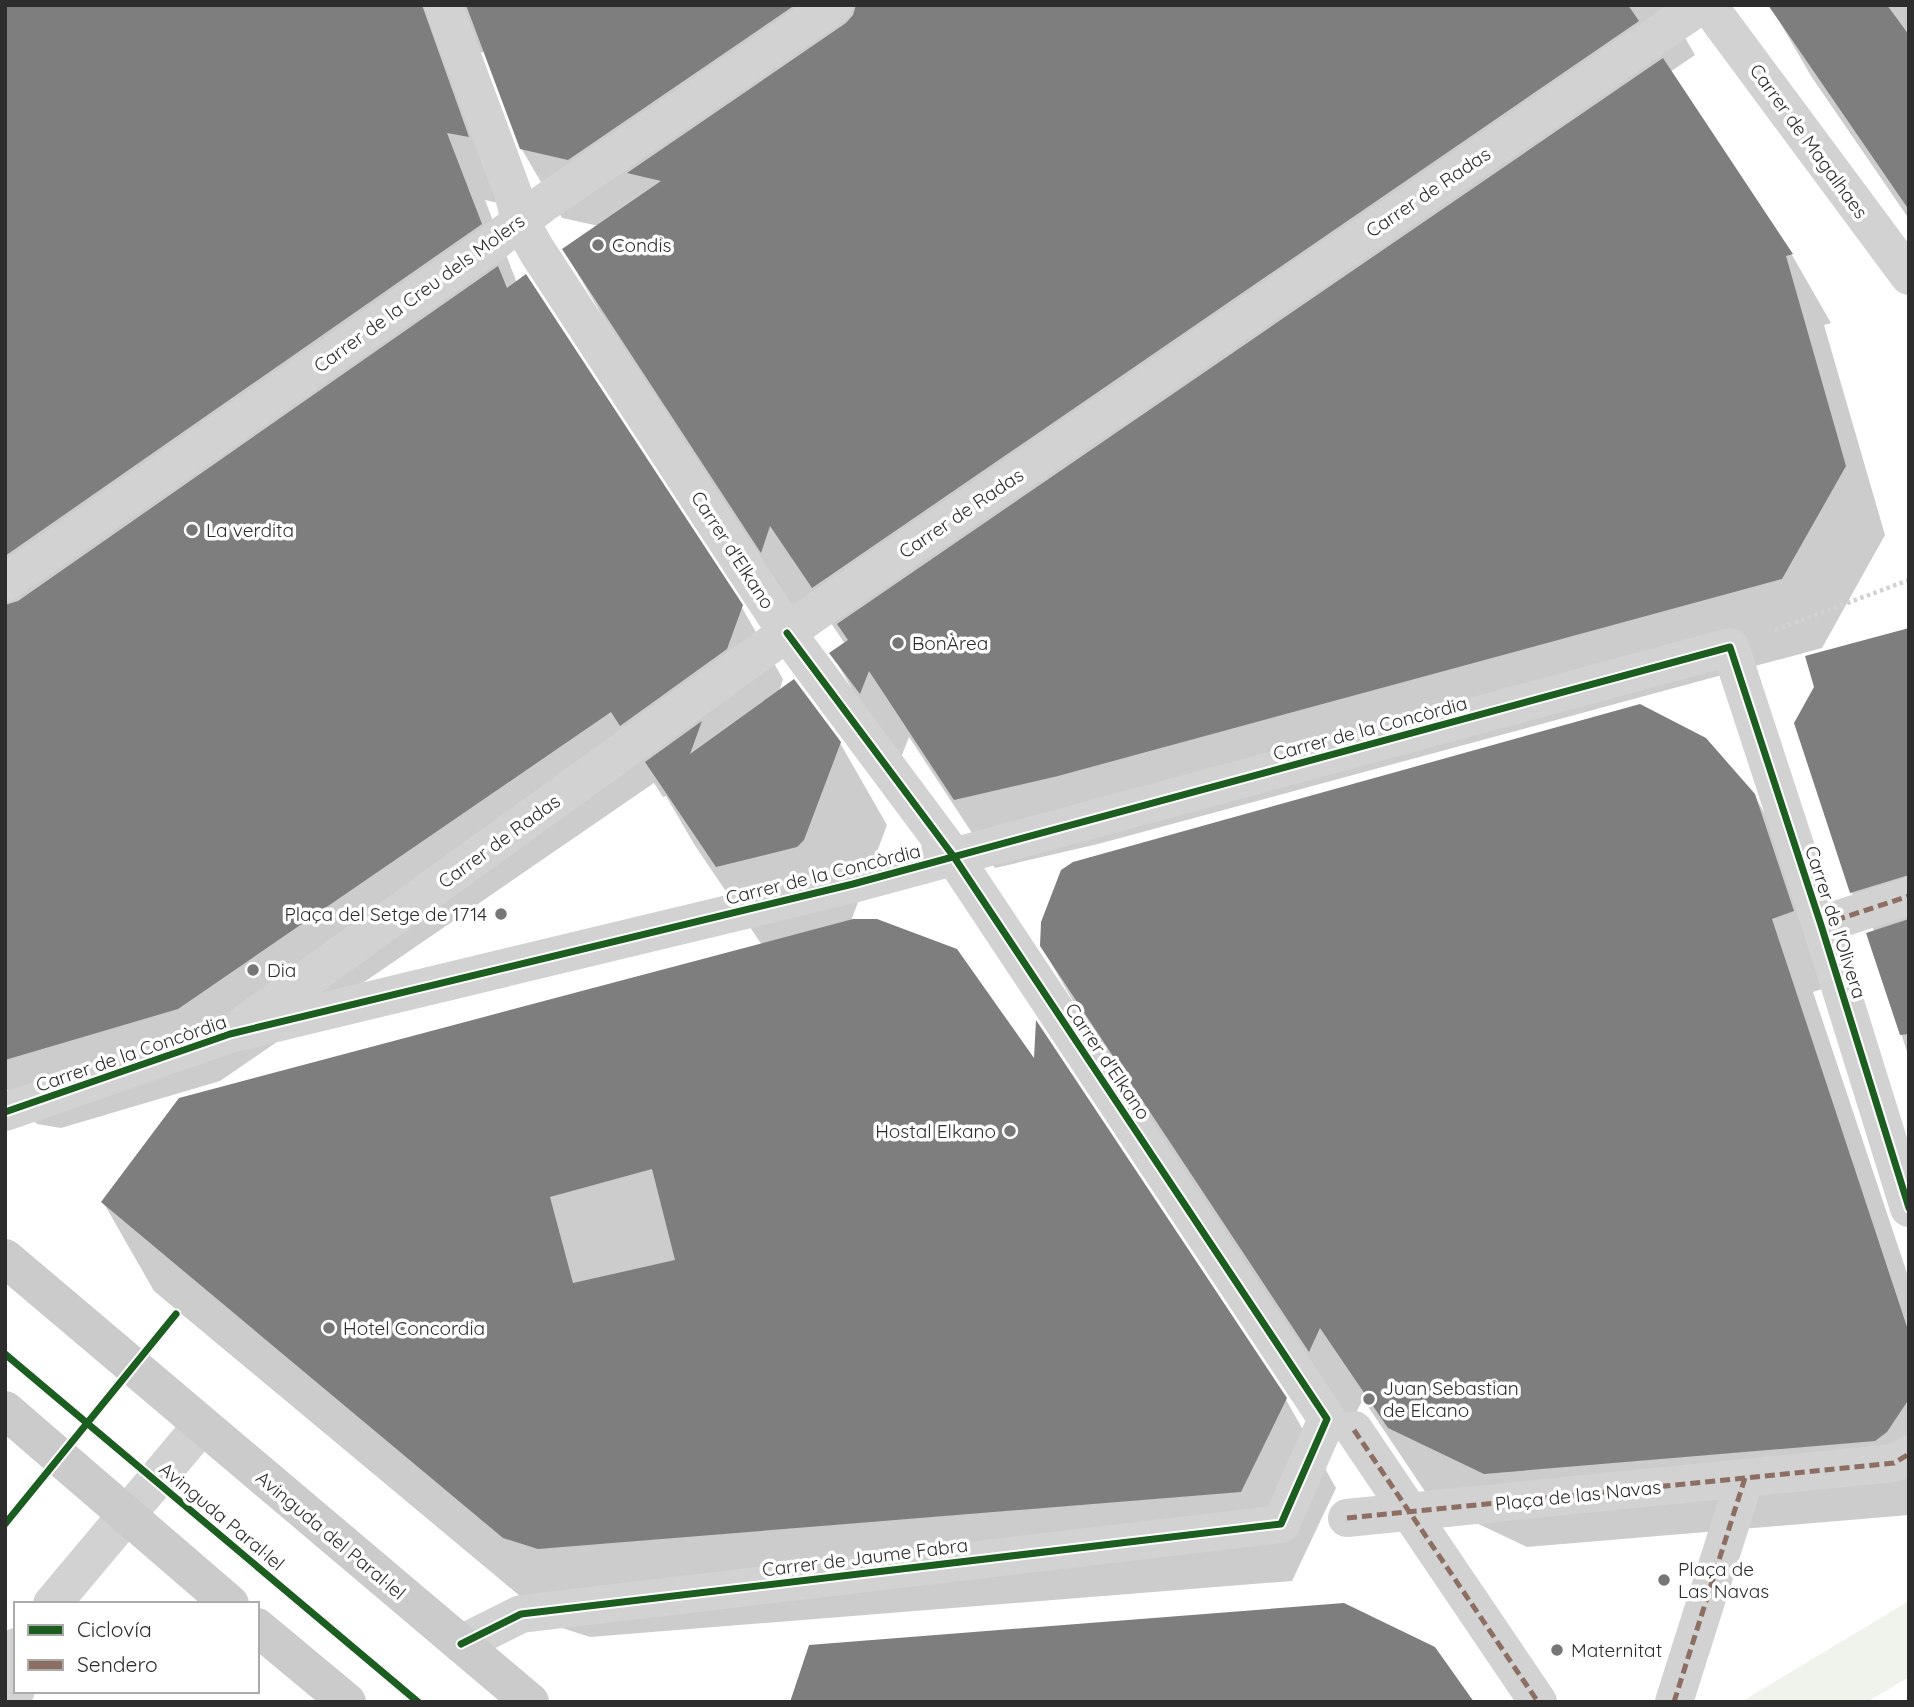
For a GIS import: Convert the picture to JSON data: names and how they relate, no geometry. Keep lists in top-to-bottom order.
{
  "streets": {
    "main road": ["Avinguda del Paral·lel"],
    "street": [
      "Carrer de Magalhaes",
      "Carrer de Radas",
      "Carrer de la Creu dels Molers",
      "Carrer d'Elkano",
      "Carrer de la Concòrdia",
      "Carrer de l'Olivera",
      "Plaça de las Navas",
      "Carrer de Jaume Fabra"
    ],
    "cycle path": ["Avinguda Paral·lel"]
  },
  "crossings": [
    ["Carrer de Radas", "Carrer d'Elkano"],
    ["Carrer de Radas", "Carrer de la Concòrdia"],
    ["Carrer de la Creu dels Molers", "Carrer d'Elkano"],
    ["Carrer d'Elkano", "Carrer de la Concòrdia"],
    ["Carrer d'Elkano", "Carrer de Jaume Fabra"],
    ["Carrer de la Concòrdia", "Carrer de l'Olivera"],
    ["Avinguda del Paral·lel", "Carrer de Jaume Fabra"]
  ],
  "places": [
    "Condis",
    "La verdita",
    "BonÀrea",
    "Plaça del Setge de 1714",
    "Dia",
    "Hostal Elkano",
    "Hotel Concordia",
    "Juan Sebastian de Elcano",
    "Plaça de Las Navas",
    "Maternitat"
  ],
  "legend": ["Ciclovía", "Sendero"]
}
